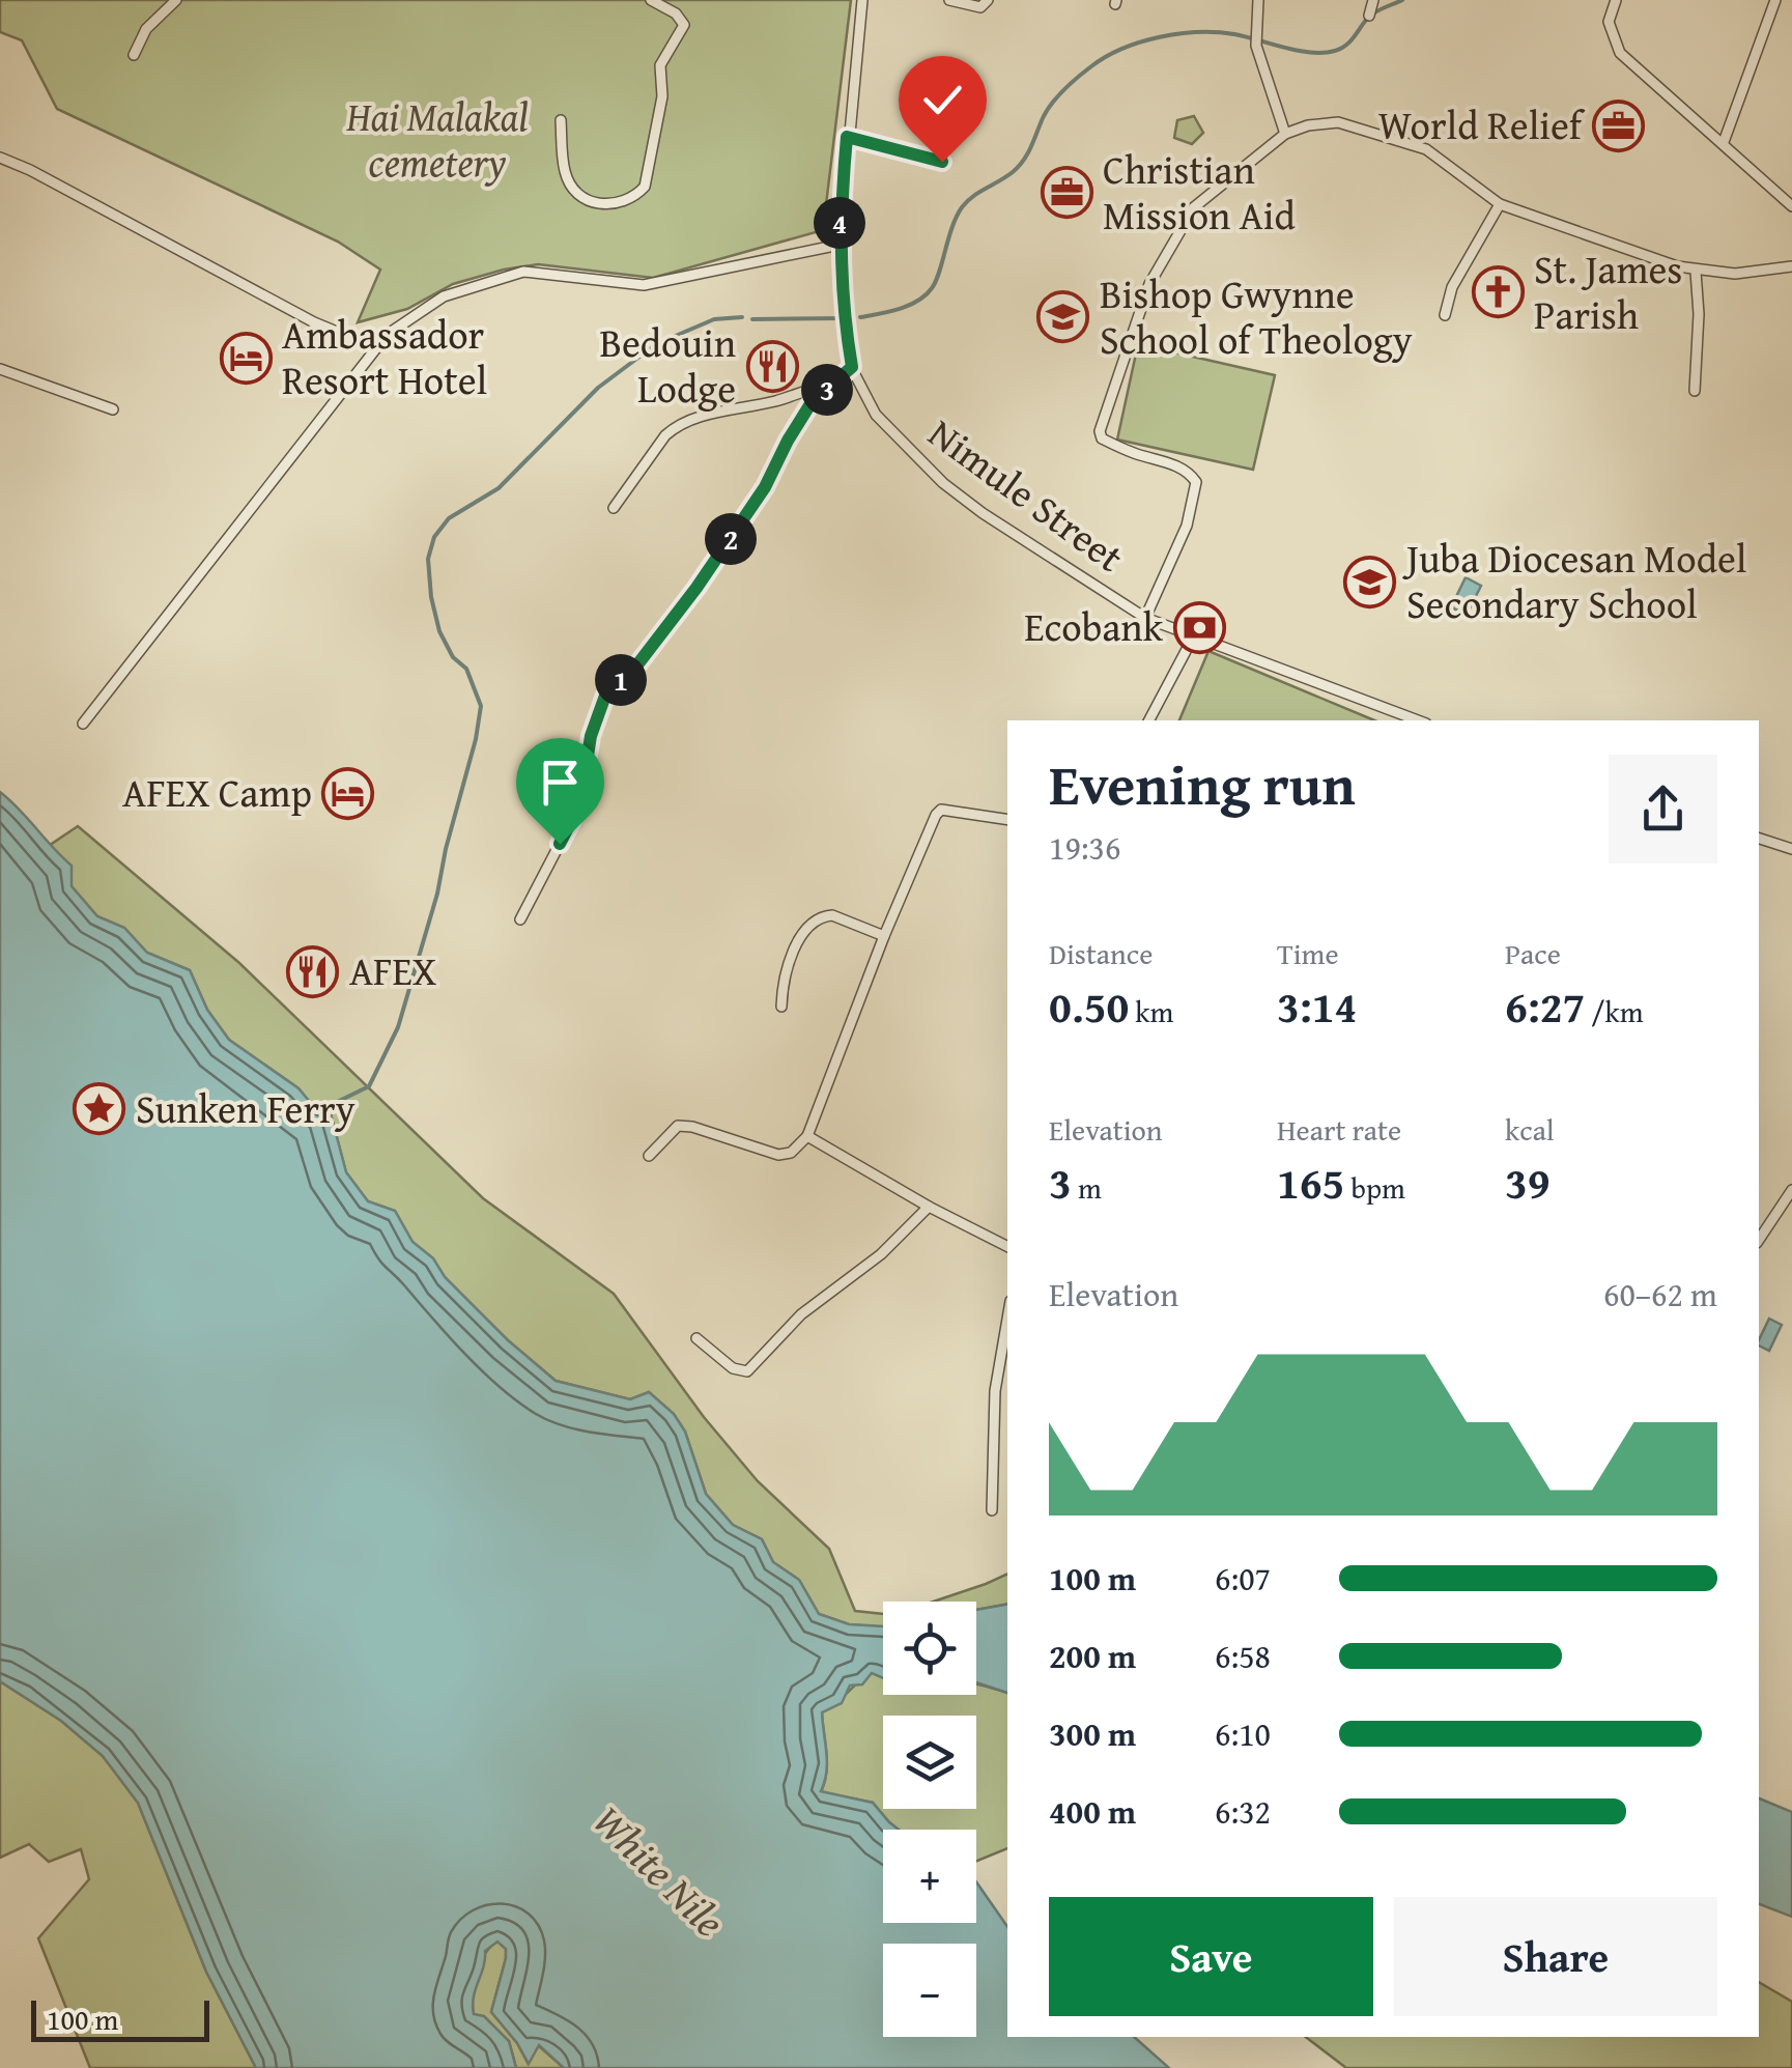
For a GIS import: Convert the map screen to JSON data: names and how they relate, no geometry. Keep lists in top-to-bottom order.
{
  "streets": {
    "street": ["Nimule Street"]
  },
  "water": ["White Nile"],
  "parks": ["Hai Malakal cemetery"],
  "places": {
    "office": ["World Relief", "Christian Mission Aid"],
    "church": ["St. James Parish"],
    "school or university": ["Bishop Gwynne School of Theology", "Juba Diocesan Model Secondary School"],
    "hotel": ["Ambassador Resort Hotel", "AFEX Camp"],
    "restaurant": ["Bedouin Lodge", "AFEX"],
    "bank": ["Ecobank"],
    "place": ["Sunken Ferry"]
  },
  "scale_bar": "100 m",
  "page": {
    "pins": [
      "4",
      "3",
      "2",
      "1"
    ],
    "heading": ["Evening run", "19:36"],
    "stats": [
      ["Distance", "0.50 km"],
      ["Time", "3:14"],
      ["Pace", "6:27 /km"],
      ["Elevation", "3 m"],
      ["Heart rate", "165 bpm"],
      ["kcal", "39"]
    ],
    "chart": ["Elevation", "60–62 m"],
    "list": [
      {
        "name": "100 m",
        "note": "6:07"
      },
      {
        "name": "200 m",
        "note": "6:58"
      },
      {
        "name": "300 m",
        "note": "6:10"
      },
      {
        "name": "400 m",
        "note": "6:32"
      }
    ],
    "map_buttons": ["+", "−"],
    "buttons": ["Save", "Share"],
    "scale": "100 m"
  }
}
